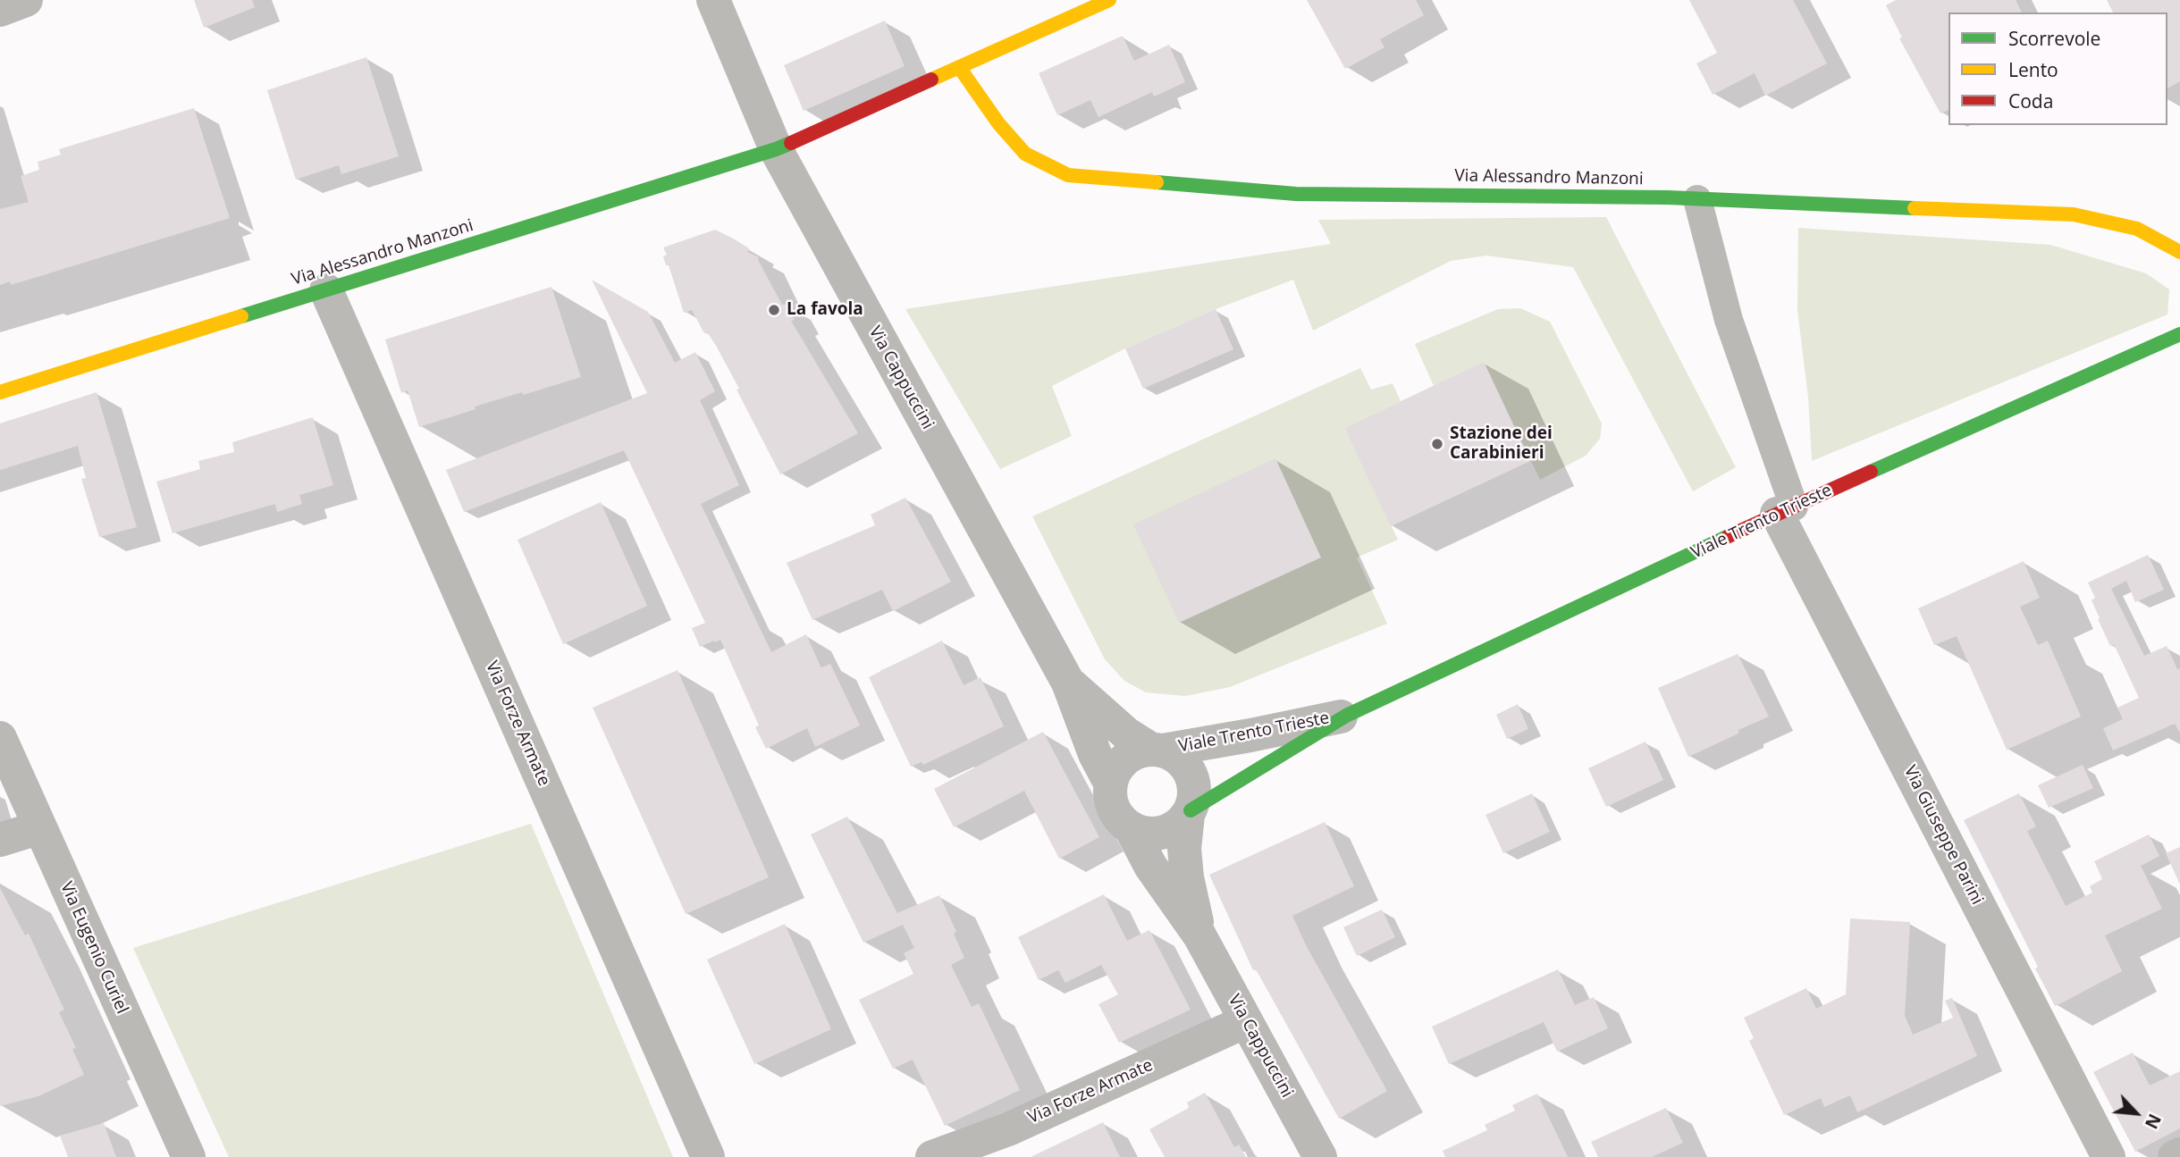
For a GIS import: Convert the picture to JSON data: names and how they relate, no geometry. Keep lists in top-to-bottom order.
{
  "streets": {
    "street": [
      "Via Alessandro Manzoni",
      "Via Cappuccini",
      "Viale Trento Trieste",
      "Via Forze Armate",
      "Via Giuseppe Parini",
      "Via Eugenio Curiel"
    ]
  },
  "crossings": [
    ["Via Alessandro Manzoni", "Via Cappuccini"],
    ["Via Alessandro Manzoni", "Via Forze Armate"],
    ["Via Cappuccini", "Viale Trento Trieste"],
    ["Via Cappuccini", "Via Forze Armate"],
    ["Viale Trento Trieste", "Via Giuseppe Parini"]
  ],
  "places": ["La favola", "Stazione dei Carabinieri"],
  "legend": ["Scorrevole", "Lento", "Coda"],
  "north": "bottom right"
}
